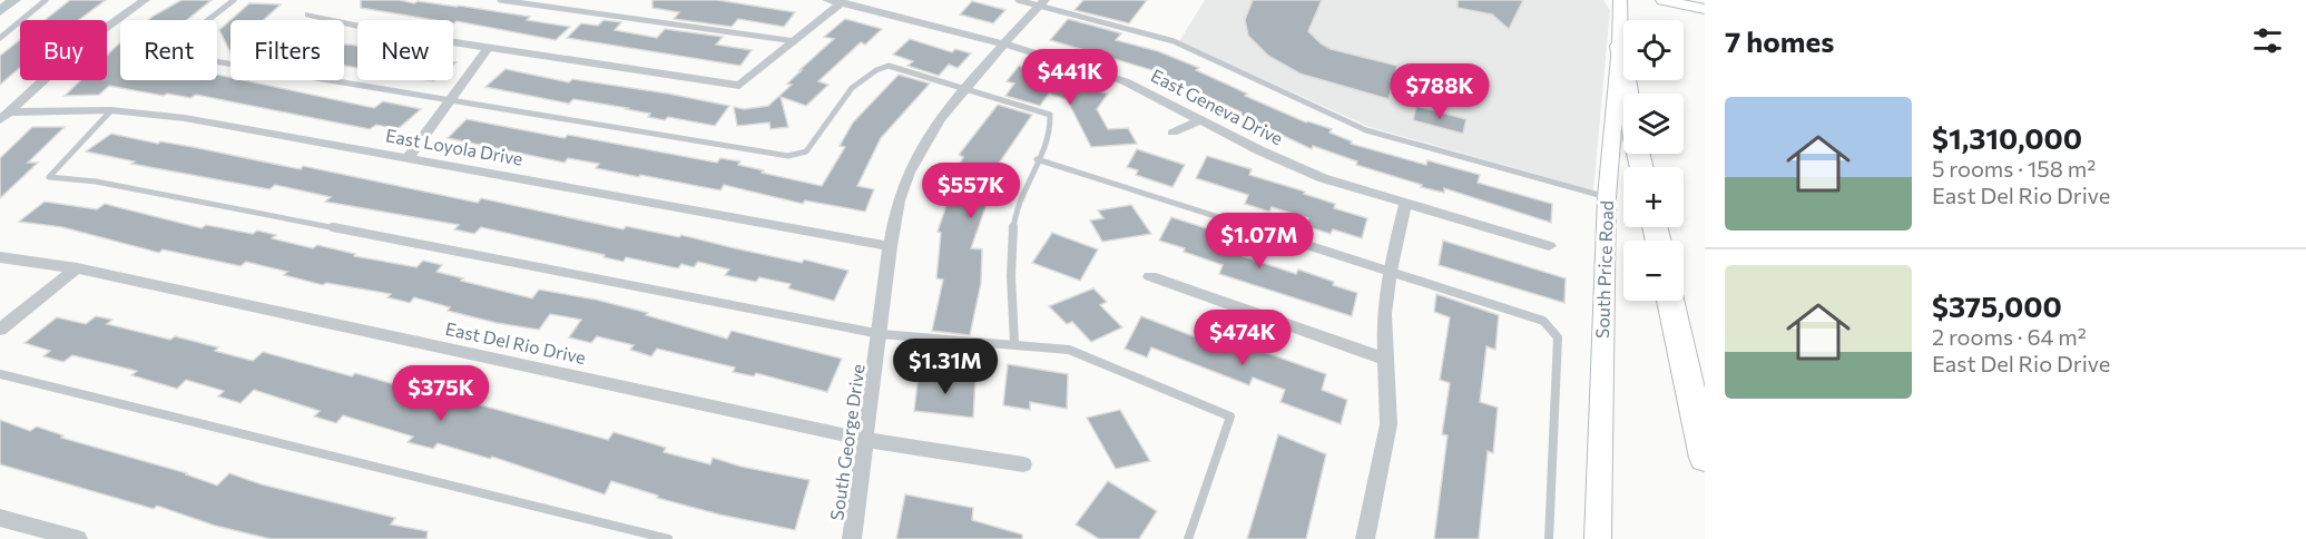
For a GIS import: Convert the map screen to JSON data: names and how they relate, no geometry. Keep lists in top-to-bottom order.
{
  "streets": {
    "main road": ["South Price Road"],
    "street": [
      "East Geneva Drive",
      "East Loyola Drive",
      "East Del Rio Drive",
      "South George Drive"
    ]
  },
  "crossings": [
    ["East Geneva Drive", "South George Drive"],
    ["East Loyola Drive", "South George Drive"],
    ["East Del Rio Drive", "South George Drive"]
  ],
  "page": {
    "heading": "7 homes",
    "map_buttons": ["+", "−"],
    "chip": [
      "Buy",
      "Rent",
      "Filters",
      "New"
    ],
    "price": [
      "$441K",
      "$788K",
      "$557K",
      "$1.07M",
      "$474K",
      "$1.31M",
      "$375K"
    ],
    "list": [
      {
        "name": "$1,310,000",
        "note": "5 rooms · 158 m² · East Del Rio Drive"
      },
      {
        "name": "$375,000",
        "note": "2 rooms · 64 m² · East Del Rio Drive"
      }
    ]
  }
}
